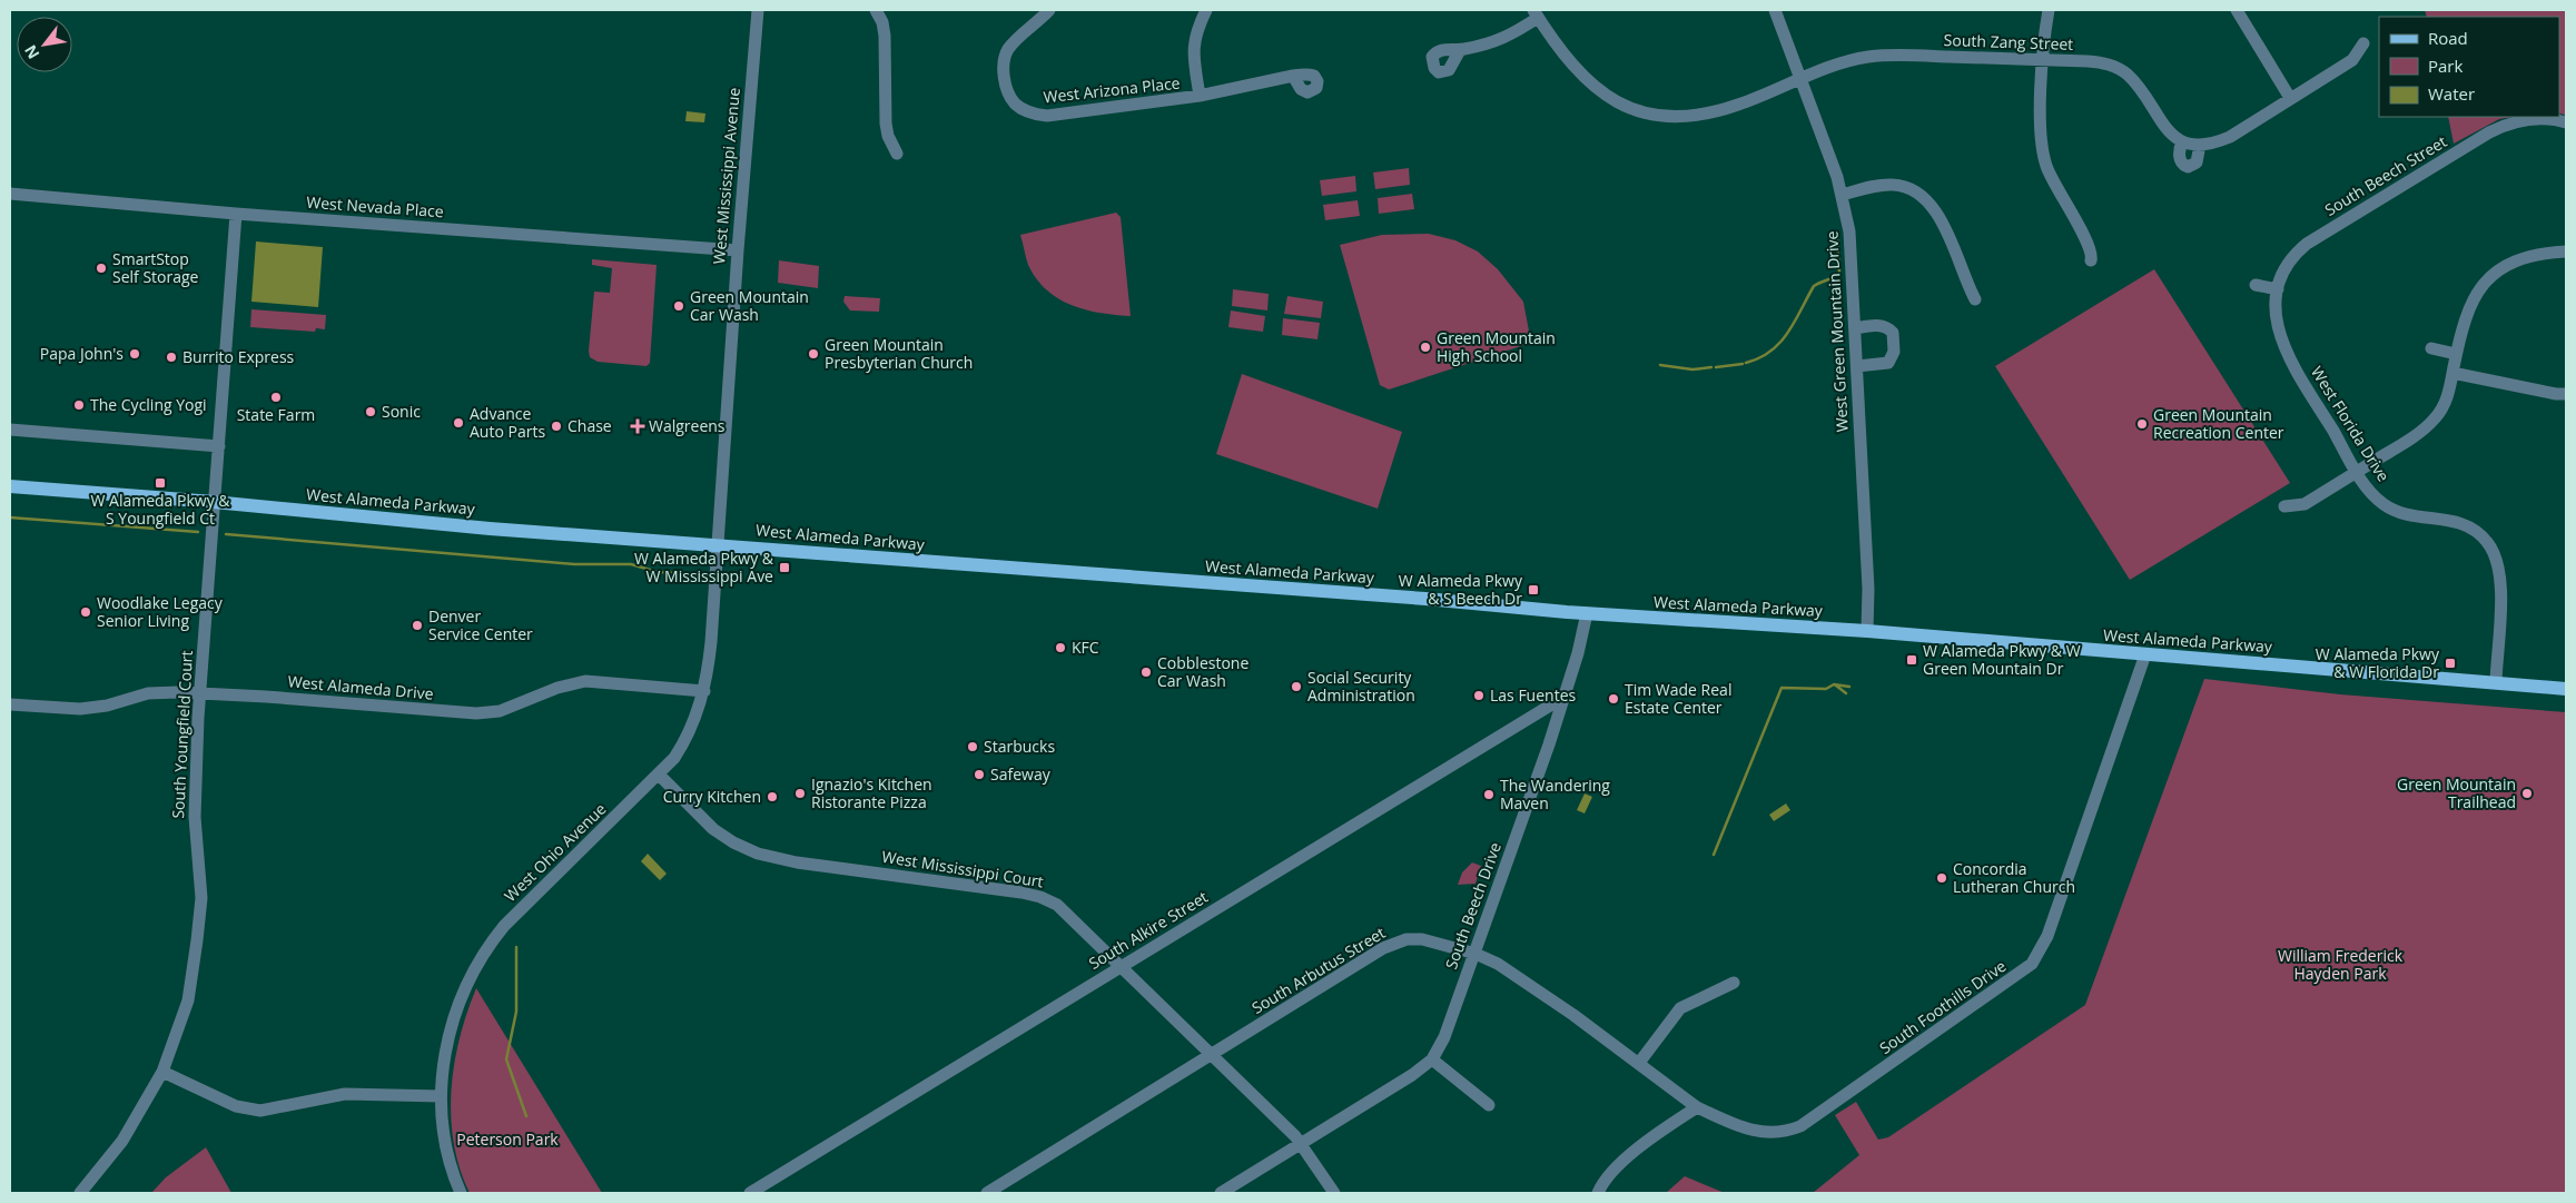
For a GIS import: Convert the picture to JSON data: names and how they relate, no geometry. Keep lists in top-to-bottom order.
{
  "streets": {
    "main road": ["West Alameda Parkway"],
    "street": [
      "South Zang Street",
      "West Arizona Place",
      "West Mississippi Avenue",
      "South Beech Street",
      "West Nevada Place",
      "West Green Mountain Drive",
      "West Florida Drive",
      "West Alameda Drive",
      "South Youngfield Court",
      "West Ohio Avenue",
      "West Mississippi Court",
      "South Beech Drive",
      "South Alkire Street",
      "South Arbutus Street",
      "South Foothills Drive"
    ]
  },
  "crossings": [
    ["South Zang Street", "West Green Mountain Drive"],
    ["West Mississippi Avenue", "West Nevada Place"],
    ["West Mississippi Avenue", "West Alameda Parkway"],
    ["West Mississippi Avenue", "West Ohio Avenue"],
    ["South Beech Street", "West Florida Drive"],
    ["West Nevada Place", "South Youngfield Court"],
    ["West Green Mountain Drive", "West Alameda Parkway"],
    ["West Florida Drive", "West Alameda Parkway"],
    ["West Alameda Parkway", "South Youngfield Court"],
    ["West Alameda Parkway", "West Ohio Avenue"],
    ["West Alameda Parkway", "South Beech Drive"],
    ["West Alameda Parkway", "South Foothills Drive"],
    ["West Alameda Drive", "South Youngfield Court"],
    ["West Alameda Drive", "West Ohio Avenue"],
    ["West Ohio Avenue", "West Mississippi Court"],
    ["West Mississippi Court", "South Beech Drive"],
    ["West Mississippi Court", "South Alkire Street"],
    ["West Mississippi Court", "South Arbutus Street"],
    ["South Beech Drive", "South Alkire Street"],
    ["South Beech Drive", "South Arbutus Street"],
    ["South Arbutus Street", "South Foothills Drive"]
  ],
  "parks": ["William Frederick Hayden Park", "Peterson Park"],
  "places": {
    "other": [
      "SmartStop Self Storage",
      "Green Mountain Car Wash",
      "Green Mountain High School",
      "Papa John's",
      "Green Mountain Presbyterian Church",
      "Burrito Express",
      "State Farm",
      "The Cycling Yogi",
      "Sonic",
      "Advance Auto Parts",
      "Green Mountain Recreation Center",
      "Chase",
      "Woodlake Legacy Senior Living",
      "Denver Service Center",
      "KFC",
      "Cobblestone Car Wash",
      "Social Security Administration",
      "Las Fuentes",
      "Tim Wade Real Estate Center",
      "Starbucks",
      "Safeway",
      "Ignazio's Kitchen Ristorante Pizza",
      "Green Mountain Trailhead",
      "The Wandering Maven",
      "Curry Kitchen",
      "Concordia Lutheran Church"
    ],
    "health": ["Walgreens"],
    "transit": [
      "W Alameda Pkwy & S Youngfield Ct",
      "W Alameda Pkwy & W Mississippi Ave",
      "W Alameda Pkwy & S Beech Dr",
      "W Alameda Pkwy & W Green Mountain Dr",
      "W Alameda Pkwy & W Florida Dr"
    ]
  },
  "legend": ["Road", "Park", "Water"],
  "north": "bottom left"
}
